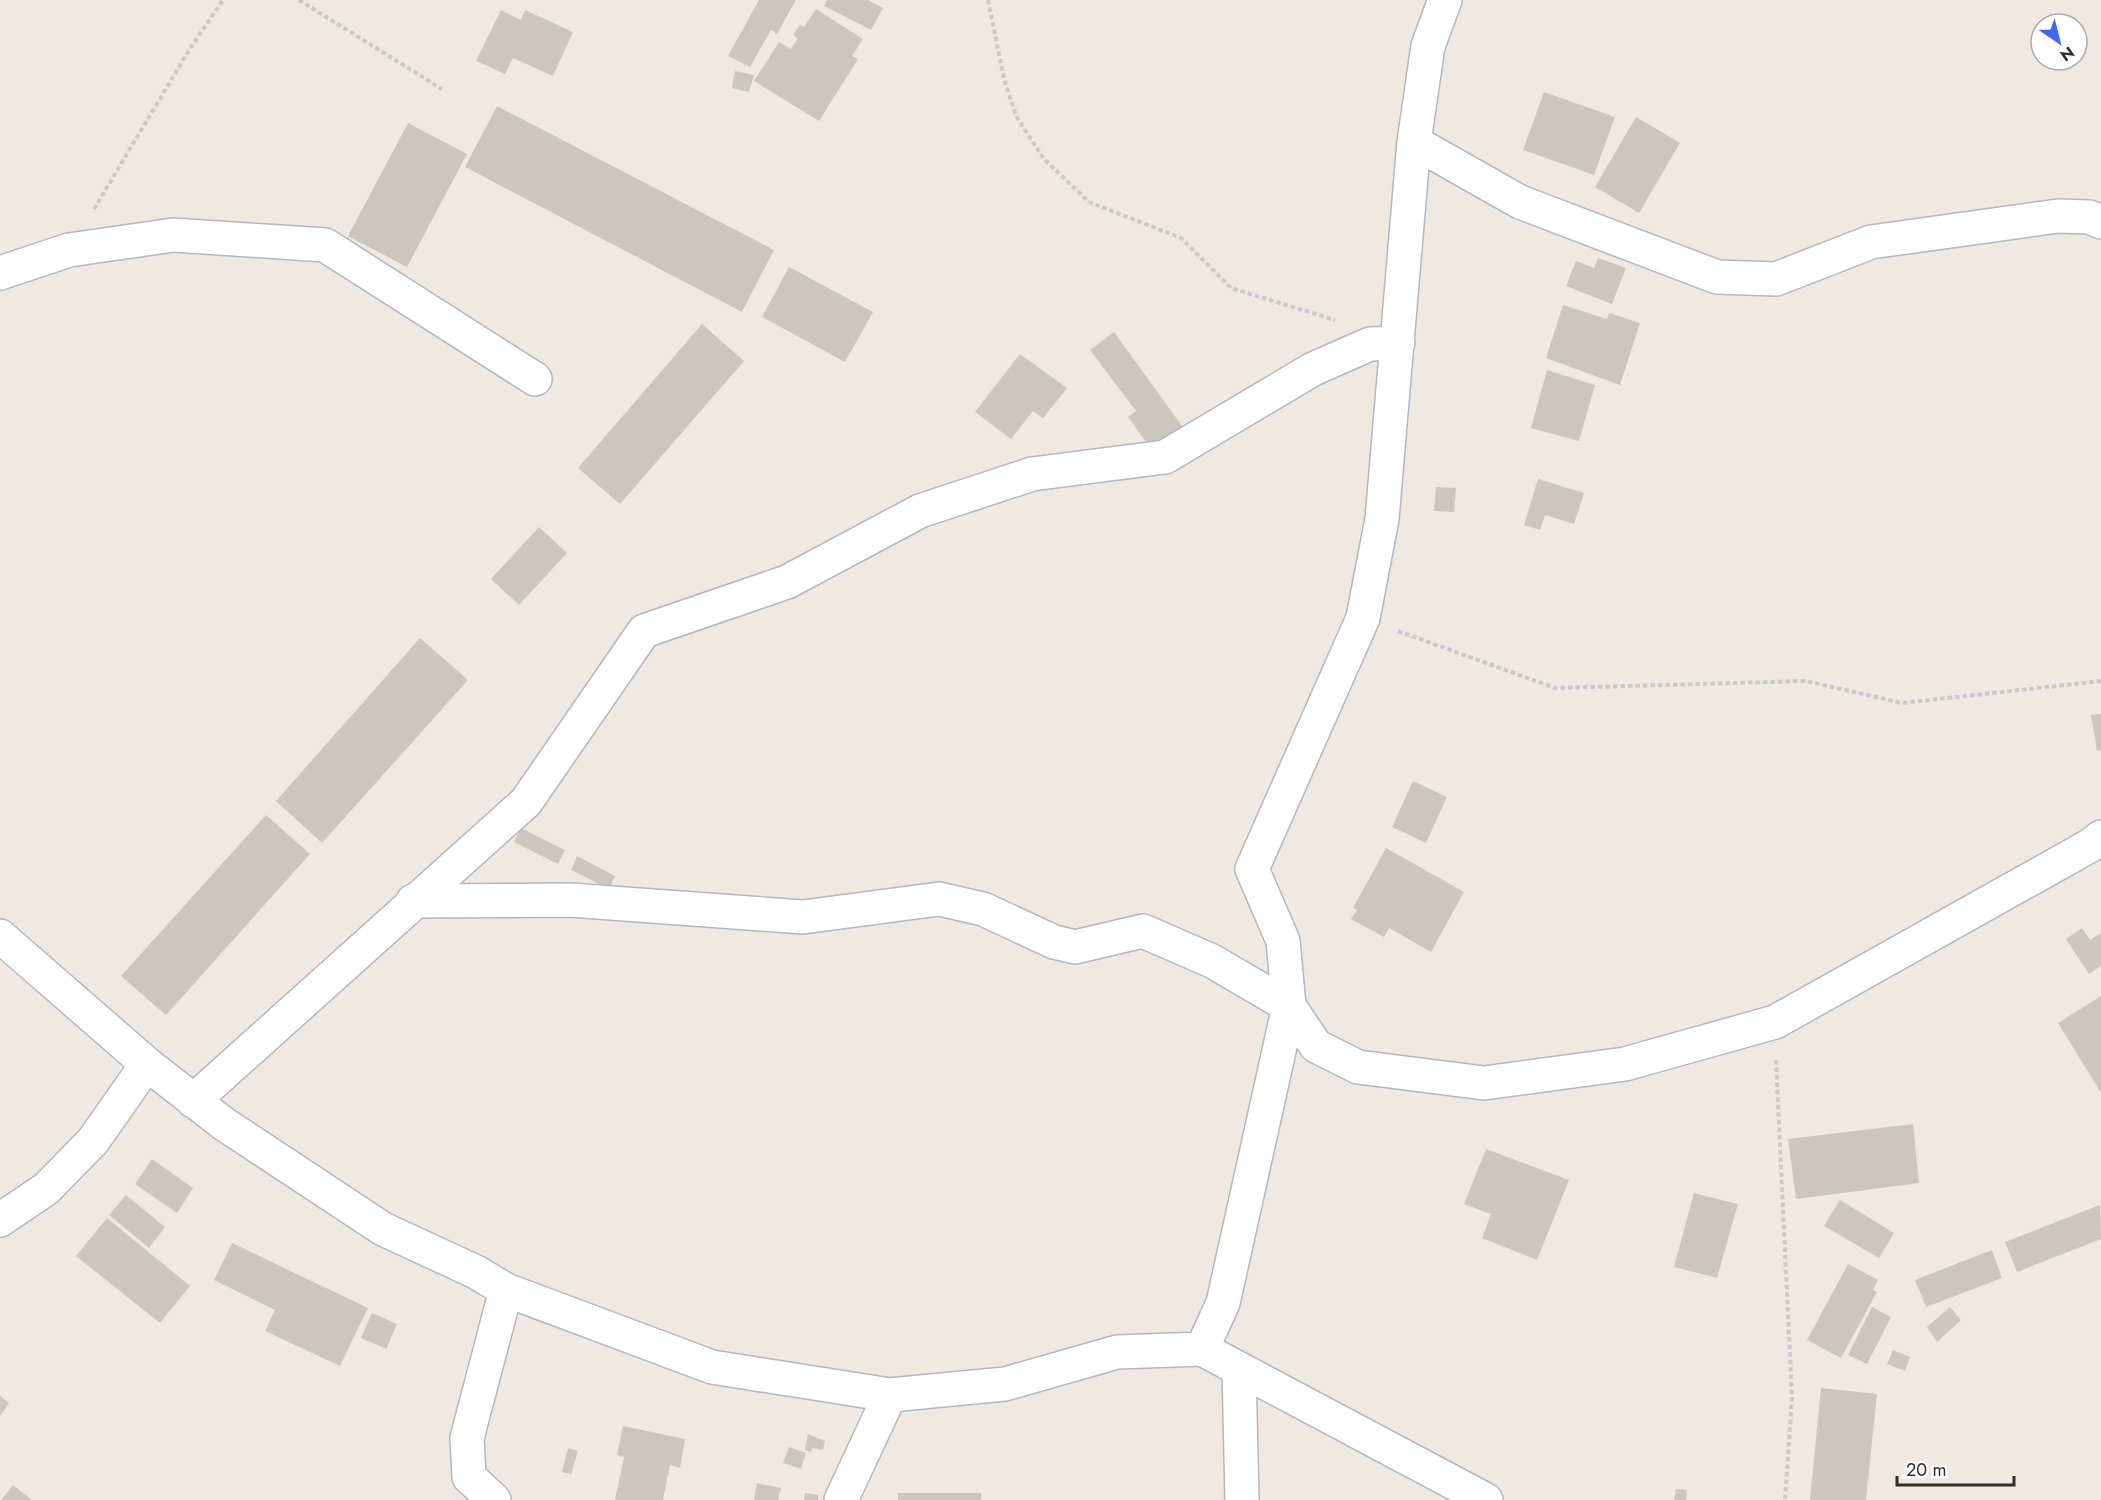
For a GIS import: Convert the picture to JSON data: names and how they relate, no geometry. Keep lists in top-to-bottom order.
{
  "scale_bar": "20 m",
  "north": "bottom right"
}
